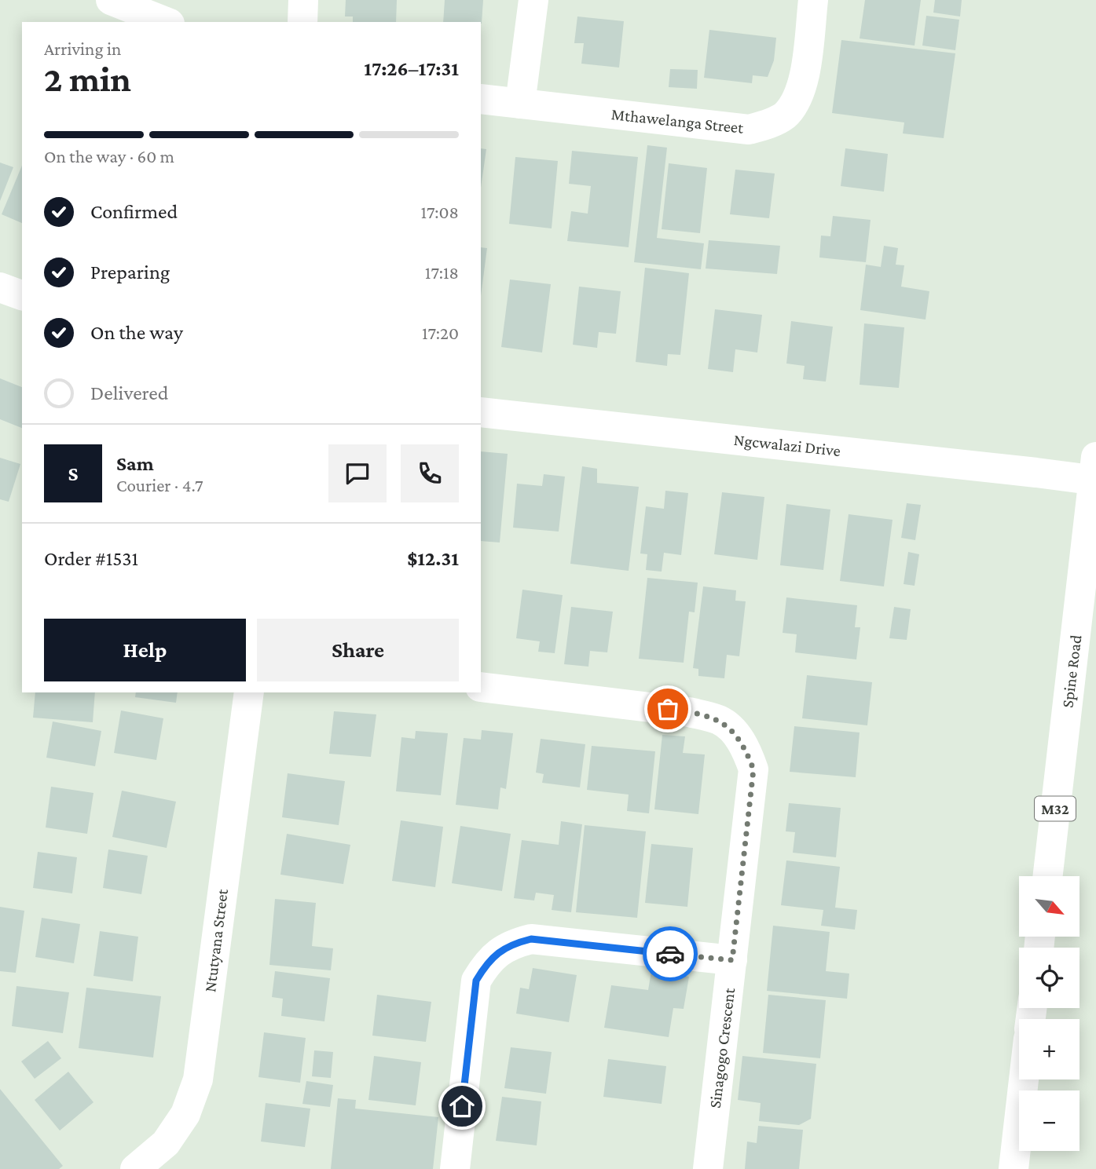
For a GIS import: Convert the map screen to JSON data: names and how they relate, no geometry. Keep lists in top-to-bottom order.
{
  "streets": {
    "street": [
      "Mthawelanga Street",
      "Ngcwalazi Drive",
      "Spine Road",
      "M32",
      "Ntutyana Street",
      "Sinagogo Crescent"
    ]
  },
  "crossings": [
    ["Ngcwalazi Drive", "Spine Road"]
  ],
  "north": "bottom right",
  "page": {
    "heading": ["2 min", "Arriving in", "17:26–17:31"],
    "panel": [
      "Sam",
      "Courier · 4.7",
      "Order #1531",
      "$12.31"
    ],
    "bar": "On the way · 60 m",
    "list": [
      ["Confirmed", "17:08"],
      ["Preparing", "17:18"],
      ["On the way", "17:20"],
      "Delivered"
    ],
    "round": "S",
    "buttons": ["Help", "Share"],
    "map_buttons": ["+", "−"]
  }
}
